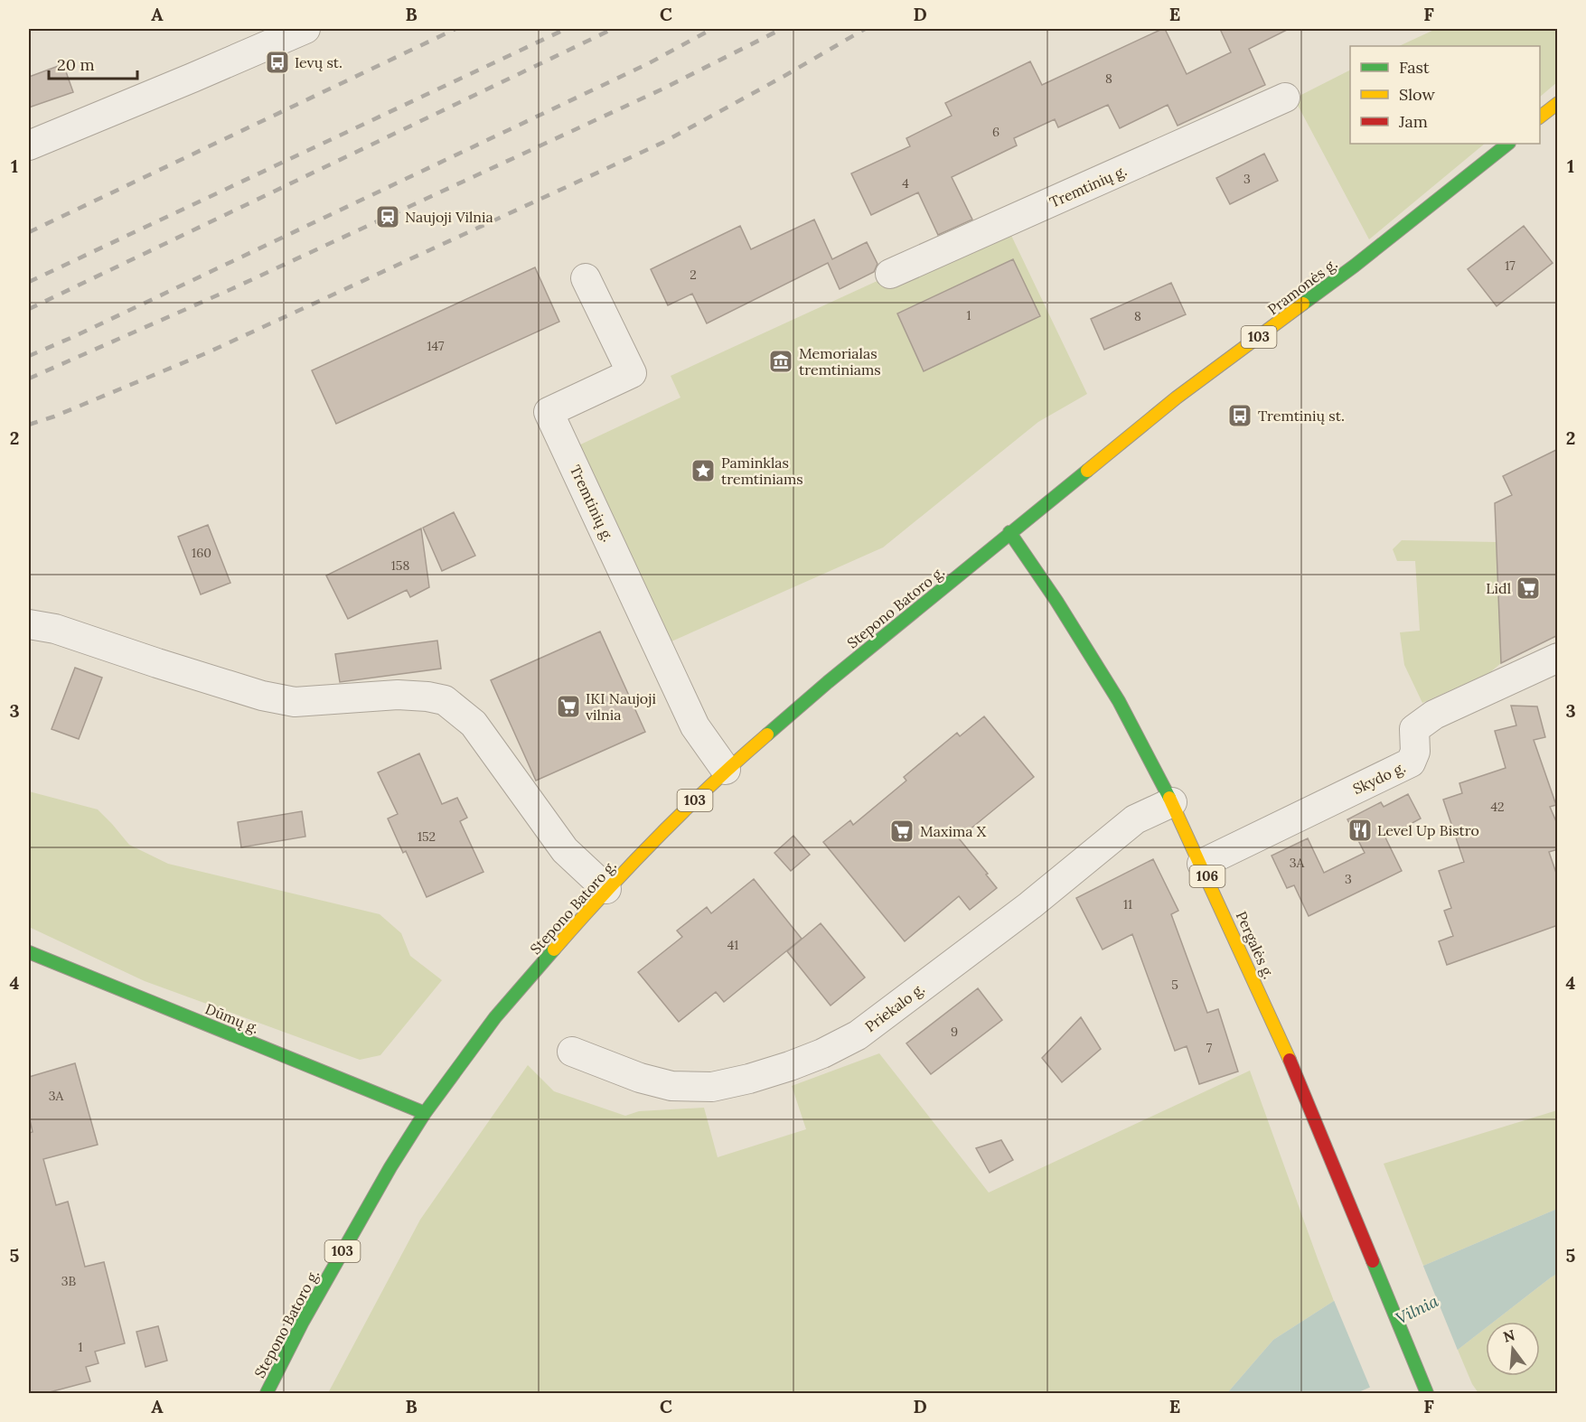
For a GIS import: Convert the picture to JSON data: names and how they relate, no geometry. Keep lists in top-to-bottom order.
{
  "streets": {
    "main road": [
      "Pramonės g.",
      "103",
      "Stepono Batoro g.",
      "106",
      "Pergalės g.",
      "Dūmų g."
    ],
    "street": ["Tremtinių g.", "Skydo g.", "Priekalo g."]
  },
  "crossings": [
    ["Tremtinių g.", "Stepono Batoro g."],
    ["Pramonės g.", "Stepono Batoro g."],
    ["Pramonės g.", "Pergalės g."],
    ["Stepono Batoro g.", "Pergalės g."],
    ["Stepono Batoro g.", "Dūmų g."],
    ["Skydo g.", "Pergalės g."],
    ["Pergalės g.", "Priekalo g."]
  ],
  "water": ["Vilnia"],
  "places": {
    "bus stop": ["Ievų st.", "Tremtinių st."],
    "station": ["Naujoji Vilnia"],
    "museum": ["Memorialas tremtiniams"],
    "place": ["Paminklas tremtiniams"],
    "supermarket": ["Lidl", "IKI Naujoji vilnia", "Maxima X"],
    "restaurant": ["Level Up Bistro"]
  },
  "house_numbers": [
    "8",
    "6",
    "3",
    "4",
    "17",
    "2",
    "1",
    "8",
    "147",
    "160",
    "158",
    "42",
    "152",
    "3A",
    "3",
    "11",
    "41",
    "5",
    "9",
    "7",
    "3A",
    "3B",
    "1"
  ],
  "legend": ["Fast", "Slow", "Jam"],
  "scale_bar": "20 m",
  "north": "top",
  "grid": {
    "columns": [
      "A",
      "B",
      "C",
      "D",
      "E",
      "F"
    ],
    "rows": [
      "1",
      "2",
      "3",
      "4",
      "5"
    ]
  }
}
